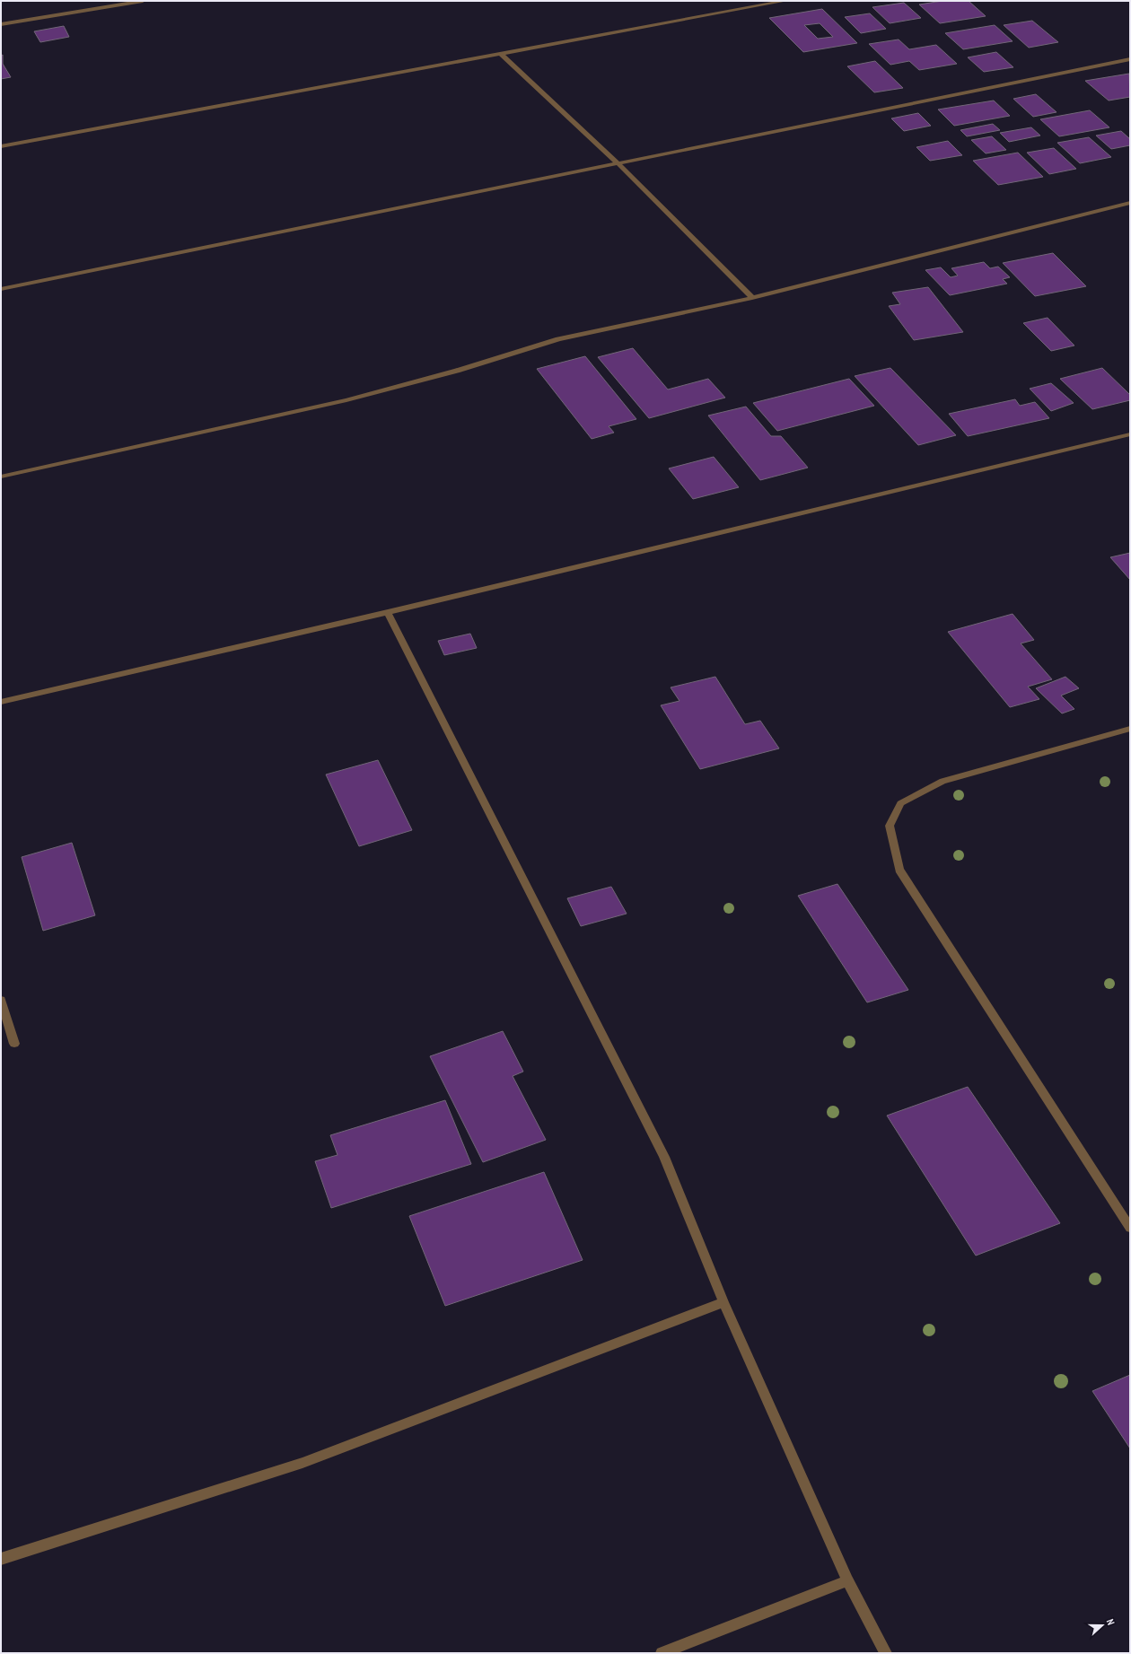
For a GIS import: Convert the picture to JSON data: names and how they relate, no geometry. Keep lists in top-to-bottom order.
{
  "north": "right"
}
